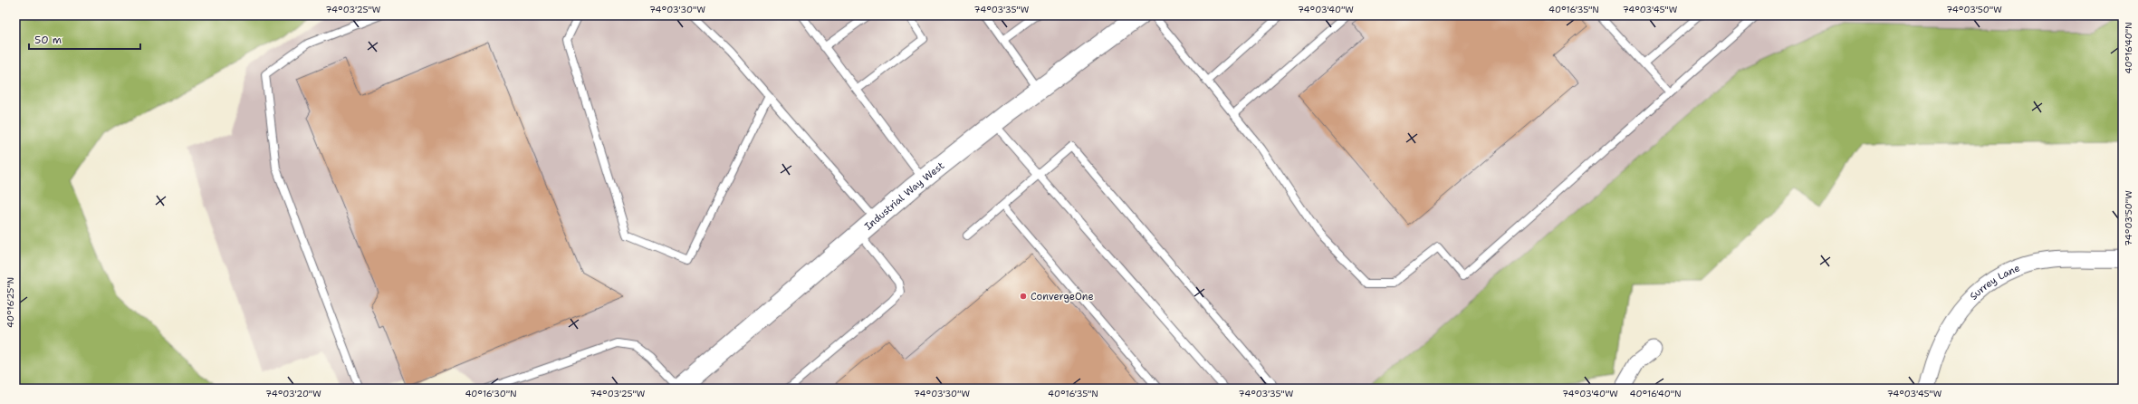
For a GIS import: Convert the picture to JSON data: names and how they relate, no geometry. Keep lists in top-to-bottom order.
{
  "streets": {
    "street": ["Industrial Way West", "Surrey Lane"]
  },
  "places": ["ConvergeOne"],
  "scale_bar": "50 m",
  "coordinates": [
    "74°03'25\"W",
    "74°03'30\"W",
    "74°03'35\"W",
    "74°03'40\"W",
    "40°16'35\"N",
    "74°03'45\"W",
    "74°03'50\"W",
    "40°16'40\"N",
    "40°16'25\"N",
    "74°03'20\"W",
    "40°16'30\"N"
  ]
}
